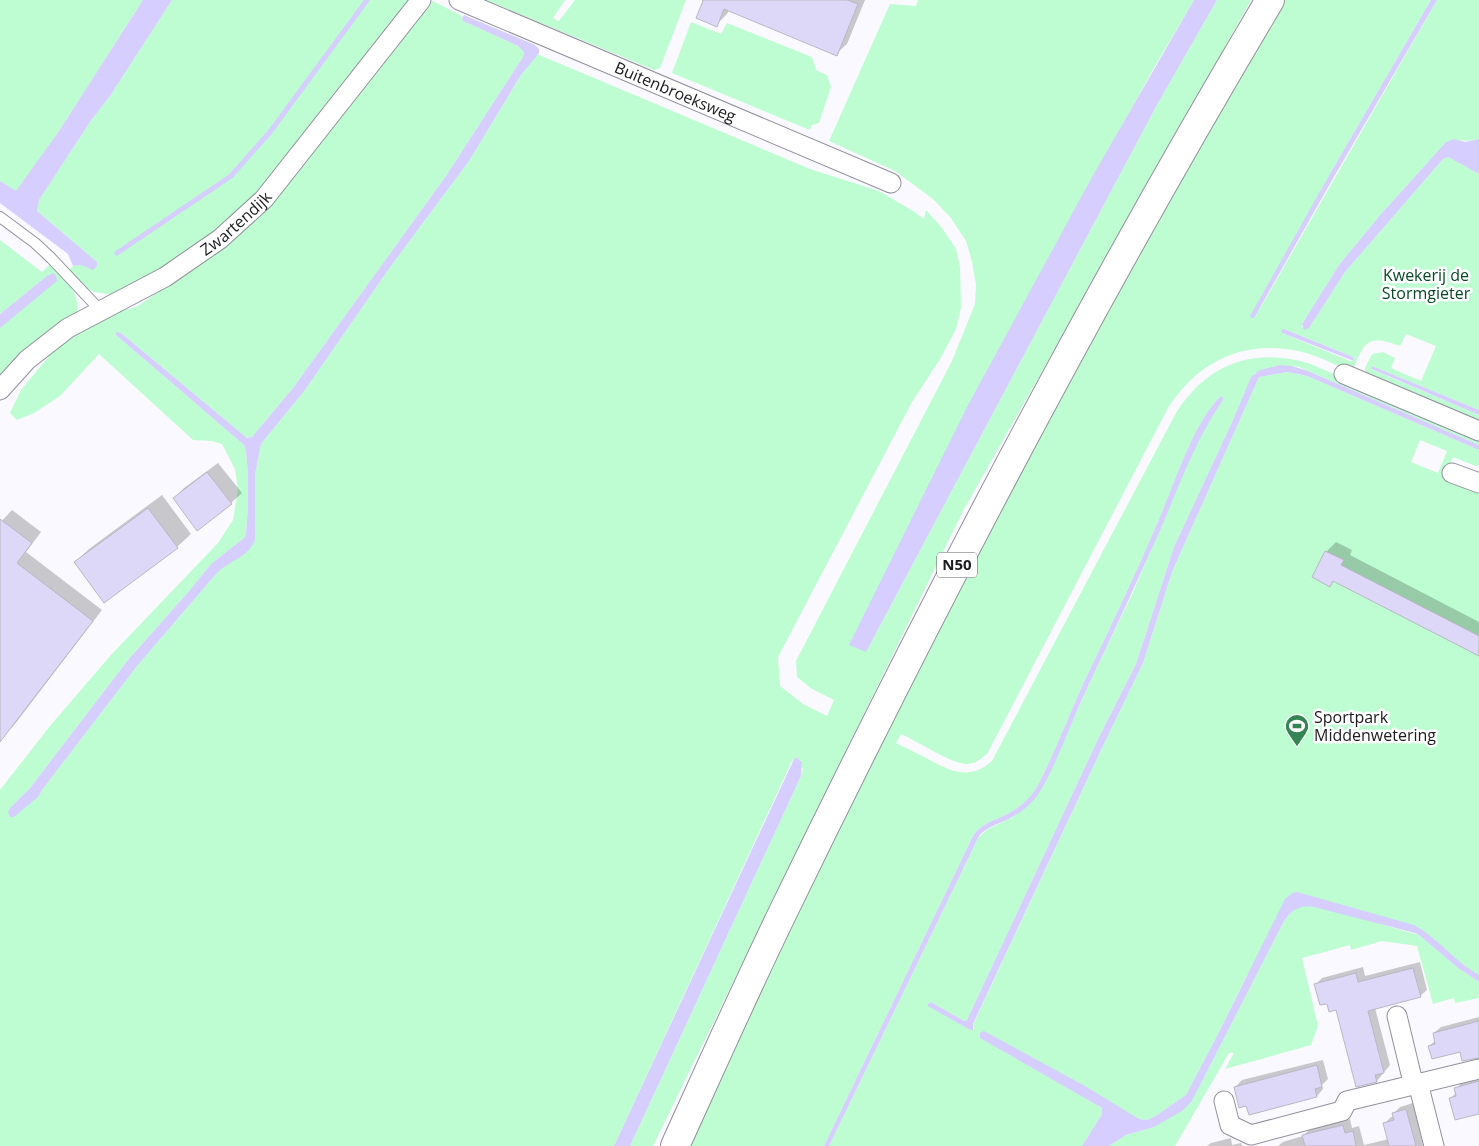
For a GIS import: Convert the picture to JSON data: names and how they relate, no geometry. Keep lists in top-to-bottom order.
{
  "streets": {
    "highway": ["N50"],
    "street": ["Buitenbroeksweg", "Zwartendijk"]
  },
  "parks": ["Kwekerij de Stormgieter"],
  "places": {
    "sports": ["Sportpark Middenwetering"]
  }
}
